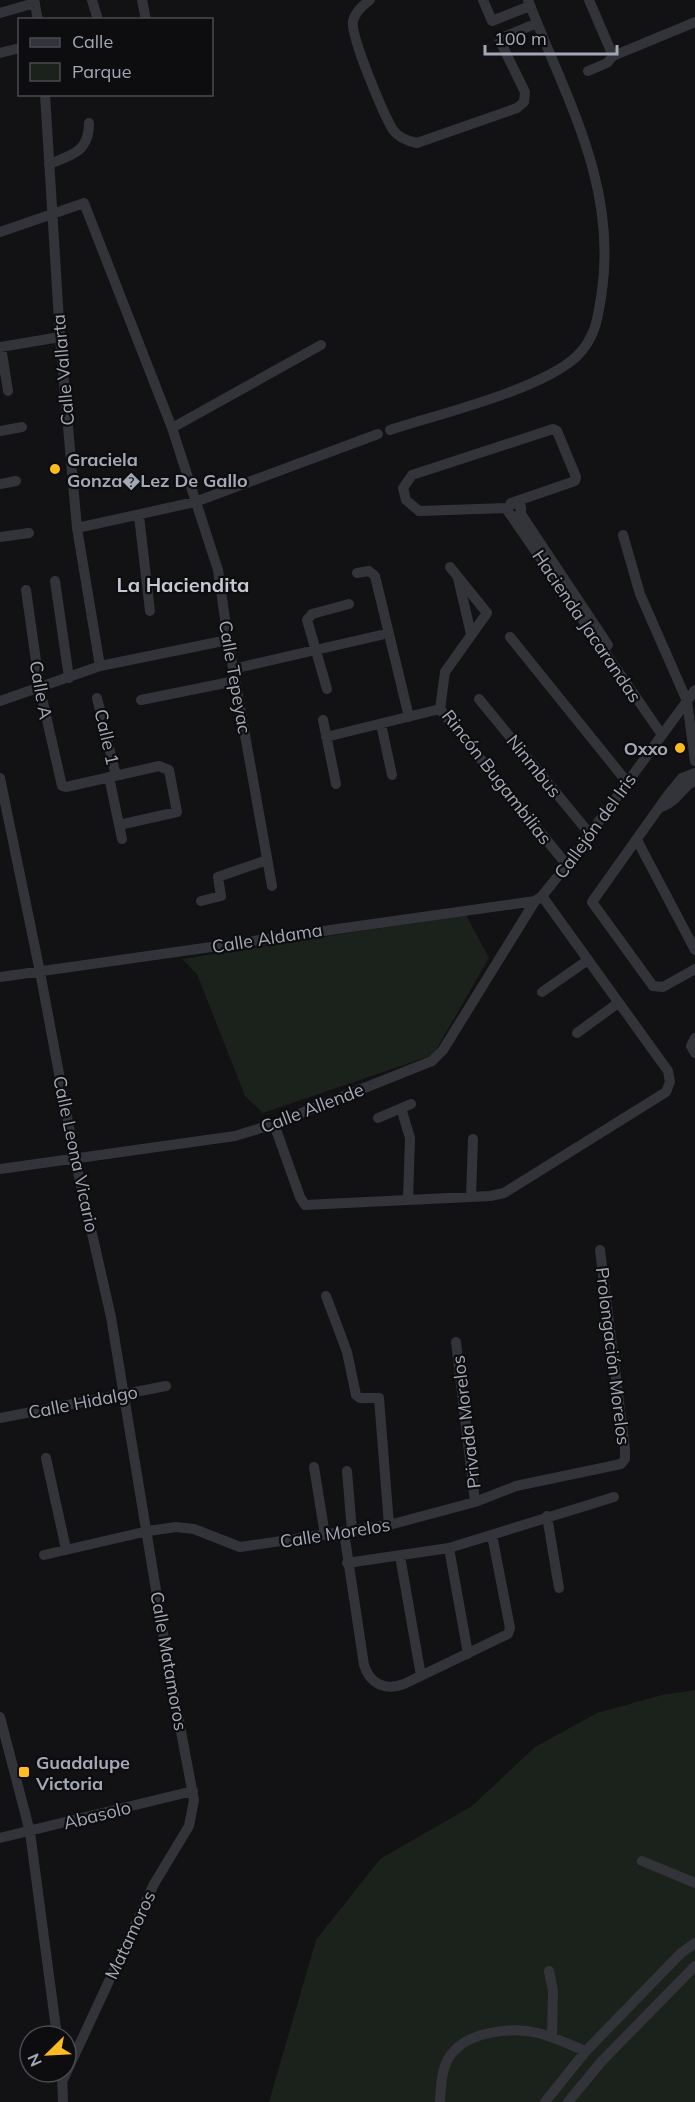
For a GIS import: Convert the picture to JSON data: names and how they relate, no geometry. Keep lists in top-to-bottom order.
{
  "streets": {
    "street": [
      "Calle Vallarta",
      "Hacienda Jacarandas",
      "Calle Tepeyac",
      "Calle A",
      "Calle 1",
      "Ninmbus",
      "Rincón Bugambilias",
      "Callejón del Iris",
      "Calle Aldama",
      "Calle Allende",
      "Calle Leona Vicario",
      "Prolongación Morelos",
      "Calle Hidalgo",
      "Privada Morelos",
      "Calle Morelos",
      "Calle Matamoros",
      "Abasolo",
      "Matamoros"
    ]
  },
  "crossings": [
    ["Calle Vallarta", "Calle Tepeyac"],
    ["Hacienda Jacarandas", "Callejón del Iris"],
    ["Calle A", "Calle 1"],
    ["Ninmbus", "Callejón del Iris"],
    ["Rincón Bugambilias", "Callejón del Iris"],
    ["Callejón del Iris", "Calle Aldama"],
    ["Callejón del Iris", "Calle Allende"],
    ["Calle Aldama", "Calle Allende"],
    ["Calle Aldama", "Calle Leona Vicario"],
    ["Calle Allende", "Calle Leona Vicario"],
    ["Calle Leona Vicario", "Calle Hidalgo"],
    ["Calle Leona Vicario", "Calle Morelos"],
    ["Calle Leona Vicario", "Calle Matamoros"],
    ["Prolongación Morelos", "Calle Morelos"],
    ["Privada Morelos", "Calle Morelos"],
    ["Calle Morelos", "Calle Matamoros"],
    ["Calle Matamoros", "Abasolo"],
    ["Calle Matamoros", "Matamoros"],
    ["Abasolo", "Matamoros"]
  ],
  "districts": ["La Haciendita"],
  "places": {
    "other": ["Graciela Gonza�Lez De Gallo", "Oxxo"],
    "transit": ["Guadalupe Victoria"]
  },
  "legend": ["Calle", "Parque"],
  "scale_bar": "100 m",
  "north": "bottom left"
}
